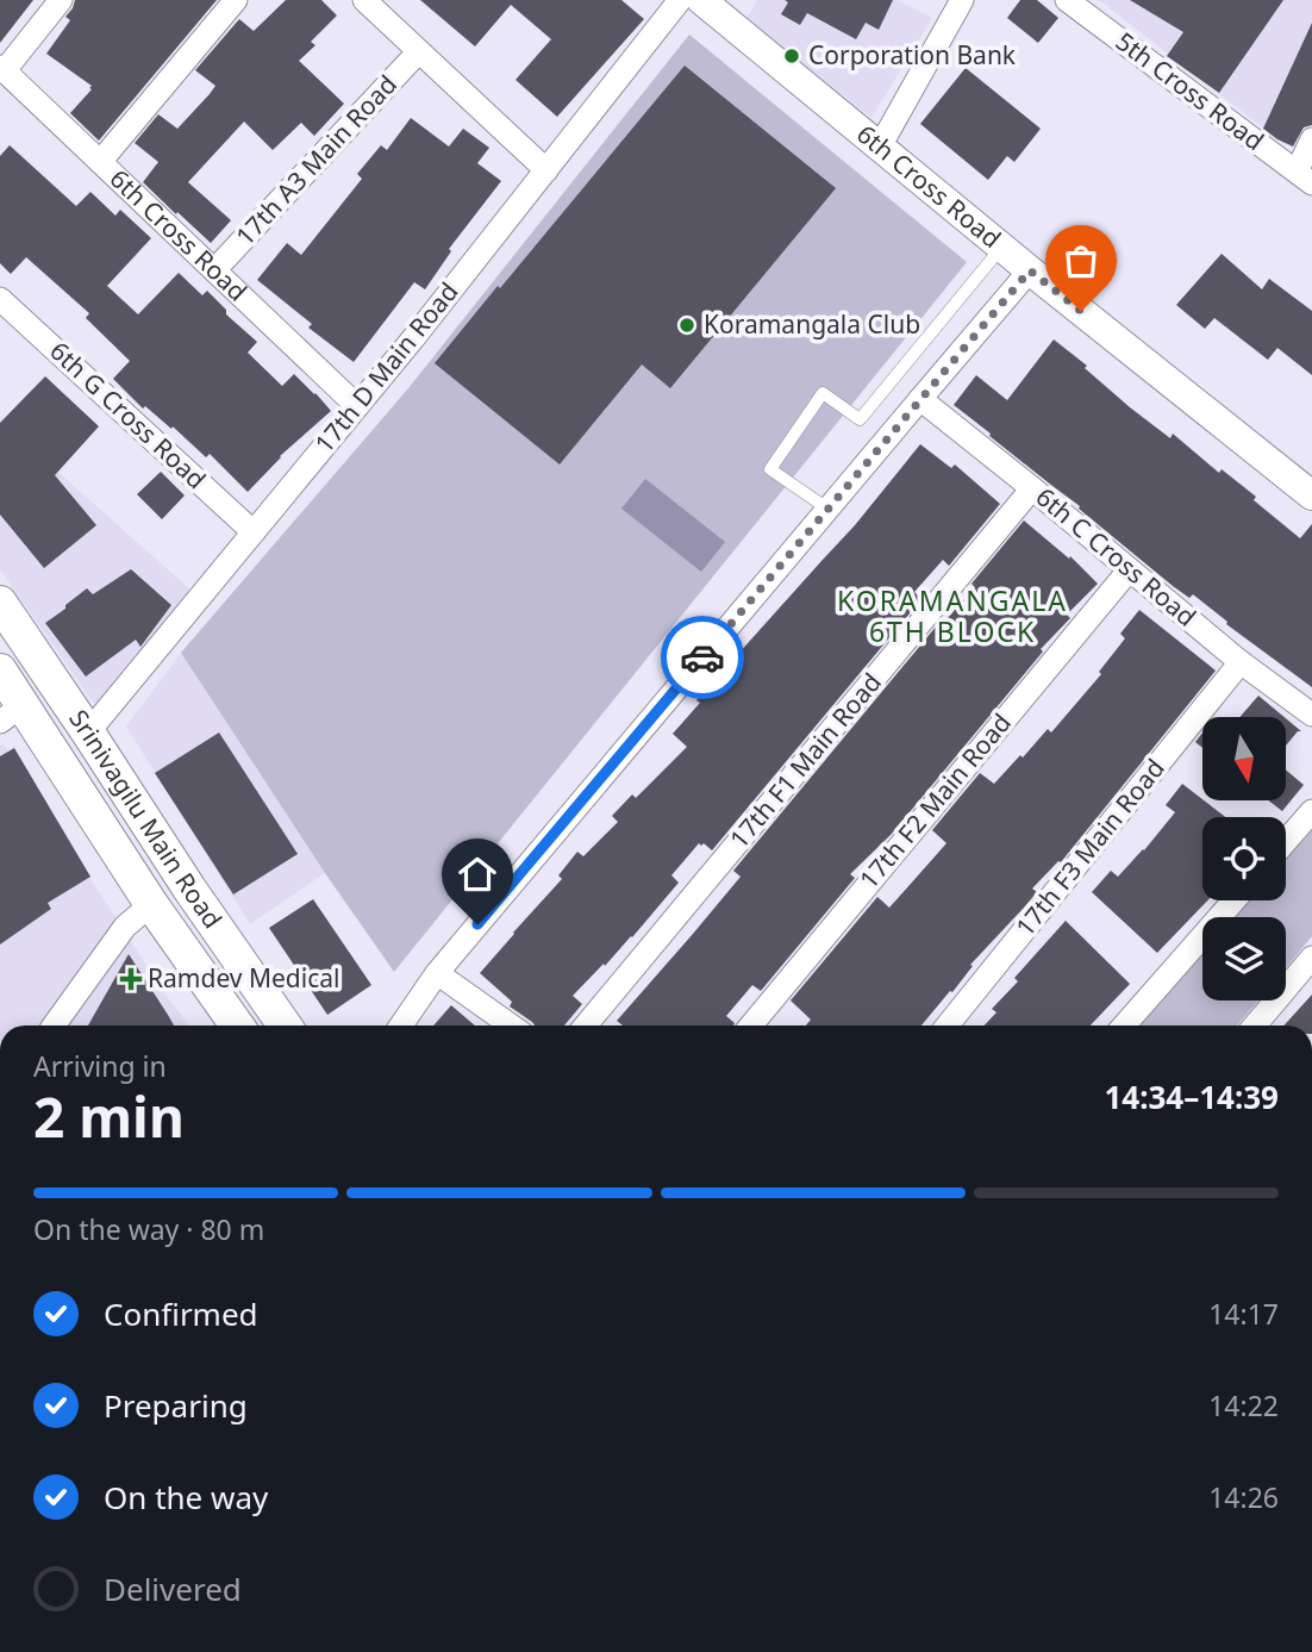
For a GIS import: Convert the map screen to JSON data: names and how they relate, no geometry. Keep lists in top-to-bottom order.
{
  "streets": {
    "main road": ["Srinivagilu Main Road"],
    "street": [
      "5th Cross Road",
      "17th A3 Main Road",
      "6th Cross Road",
      "17th D Main Road",
      "6th G Cross Road",
      "6th C Cross Road",
      "17th F1 Main Road",
      "17th F2 Main Road",
      "17th F3 Main Road"
    ]
  },
  "crossings": [
    ["17th A3 Main Road", "6th Cross Road"],
    ["6th Cross Road", "17th D Main Road"],
    ["17th D Main Road", "6th G Cross Road"],
    ["17th D Main Road", "Srinivagilu Main Road"],
    ["6th C Cross Road", "17th F1 Main Road"],
    ["6th C Cross Road", "17th F2 Main Road"],
    ["6th C Cross Road", "17th F3 Main Road"]
  ],
  "districts": ["KORAMANGALA 6TH BLOCK"],
  "places": {
    "other": ["Corporation Bank", "Koramangala Club"],
    "health": ["Ramdev Medical"]
  },
  "north": "bottom",
  "page": {
    "heading": ["2 min", "Arriving in", "14:34–14:39"],
    "bar": "On the way · 80 m",
    "list": [
      ["Confirmed", "14:17"],
      ["Preparing", "14:22"],
      ["On the way", "14:26"],
      "Delivered"
    ]
  }
}
